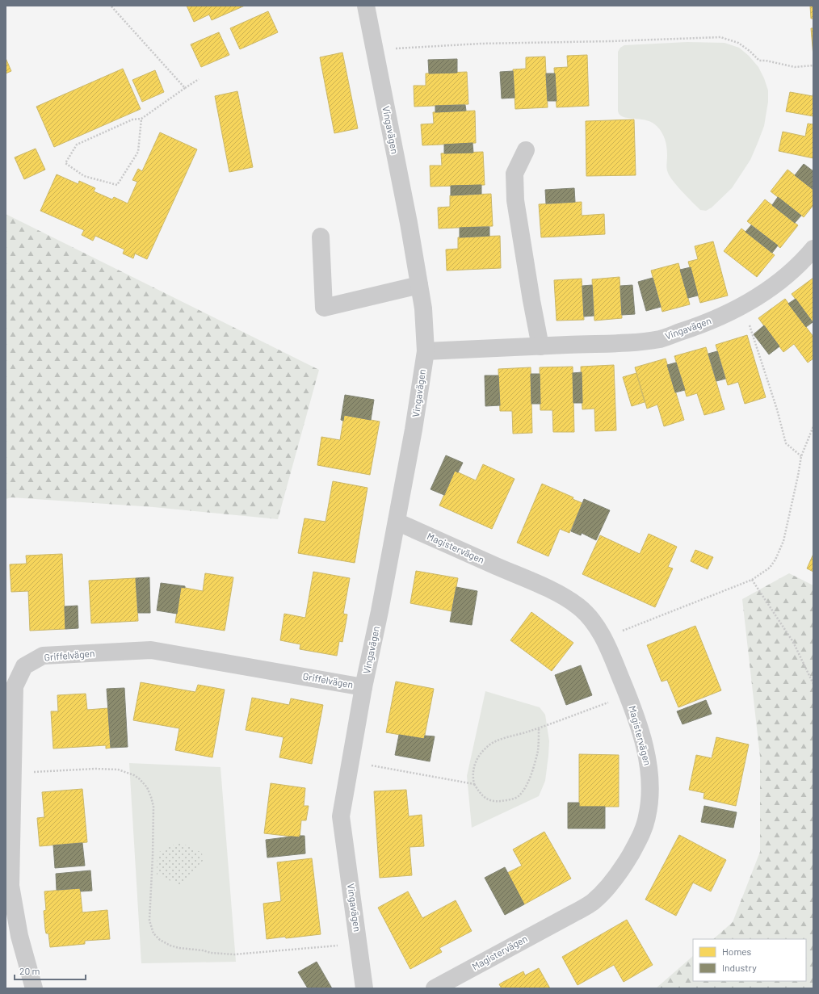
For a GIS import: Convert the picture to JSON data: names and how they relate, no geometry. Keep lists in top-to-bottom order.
{
  "streets": {
    "street": ["Vingavägen", "Magistervägen", "Griffelvägen"]
  },
  "crossings": [
    ["Vingavägen", "Magistervägen"],
    ["Vingavägen", "Griffelvägen"]
  ],
  "legend": ["Homes", "Industry"],
  "scale_bar": "20 m"
}
